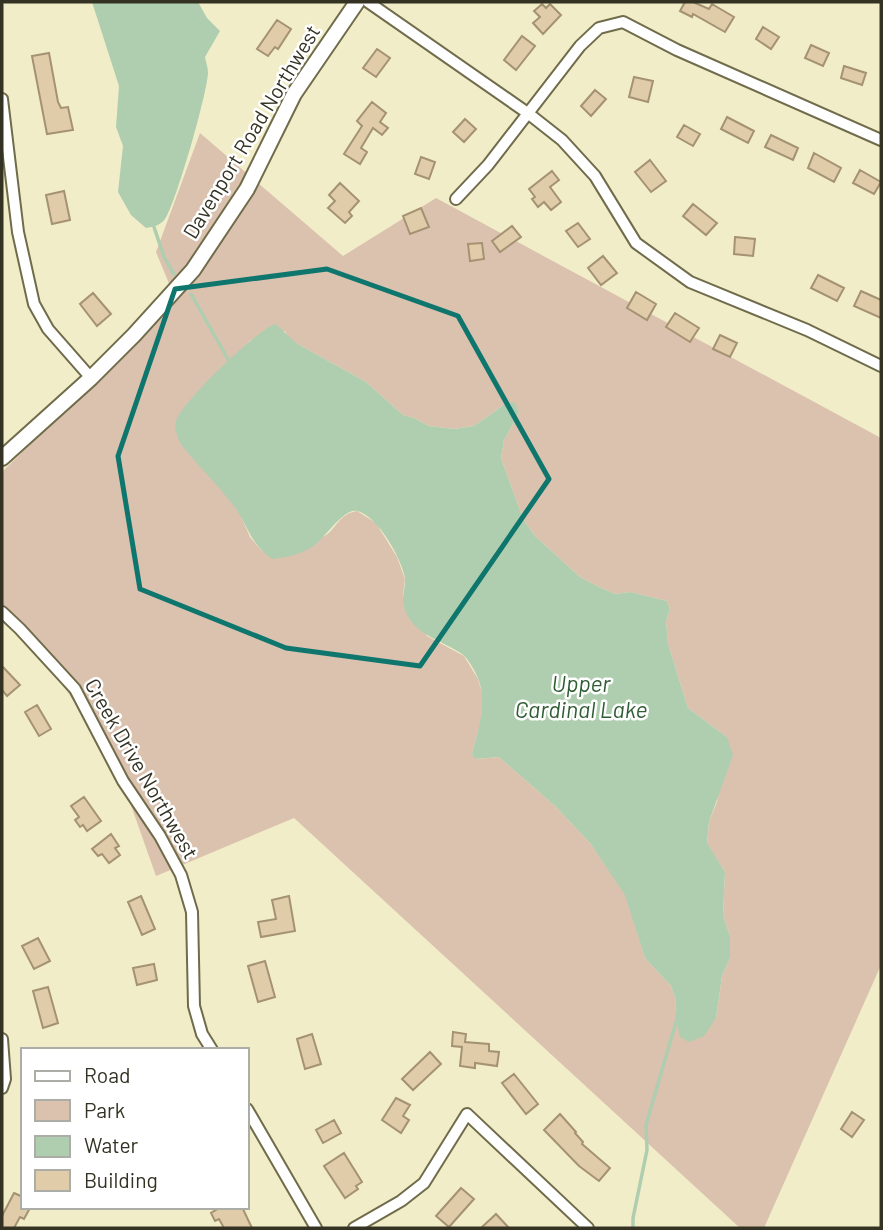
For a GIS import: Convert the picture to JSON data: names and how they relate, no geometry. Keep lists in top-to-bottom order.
{
  "streets": {
    "street": ["Davenport Road Northwest", "Creek Drive Northwest"]
  },
  "water": ["Upper Cardinal Lake"],
  "legend": [
    "Road",
    "Park",
    "Water",
    "Building"
  ]
}
